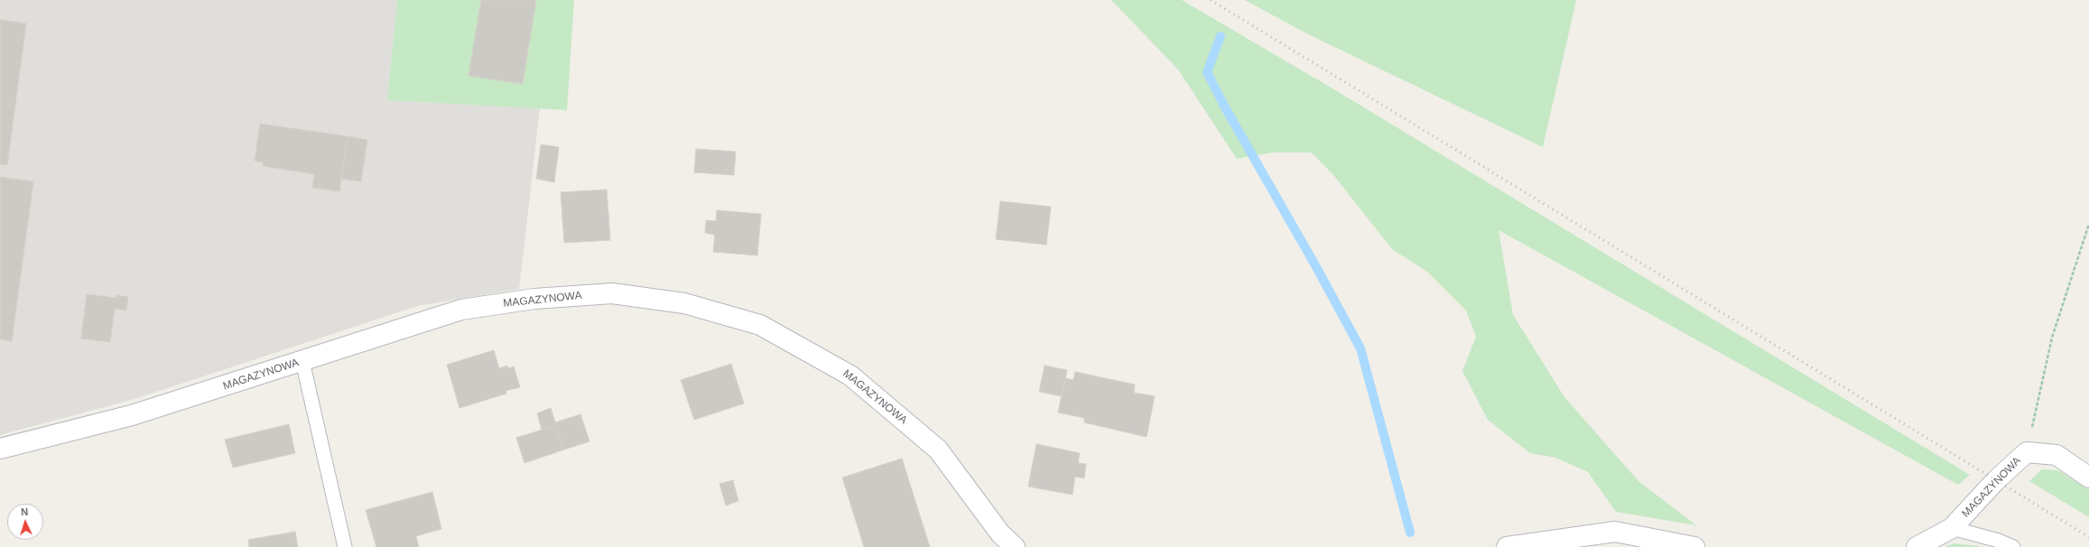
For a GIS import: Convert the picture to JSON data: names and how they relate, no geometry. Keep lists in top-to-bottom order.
{
  "streets": {
    "street": ["MAGAZYNOWA"]
  },
  "north": "top"
}
